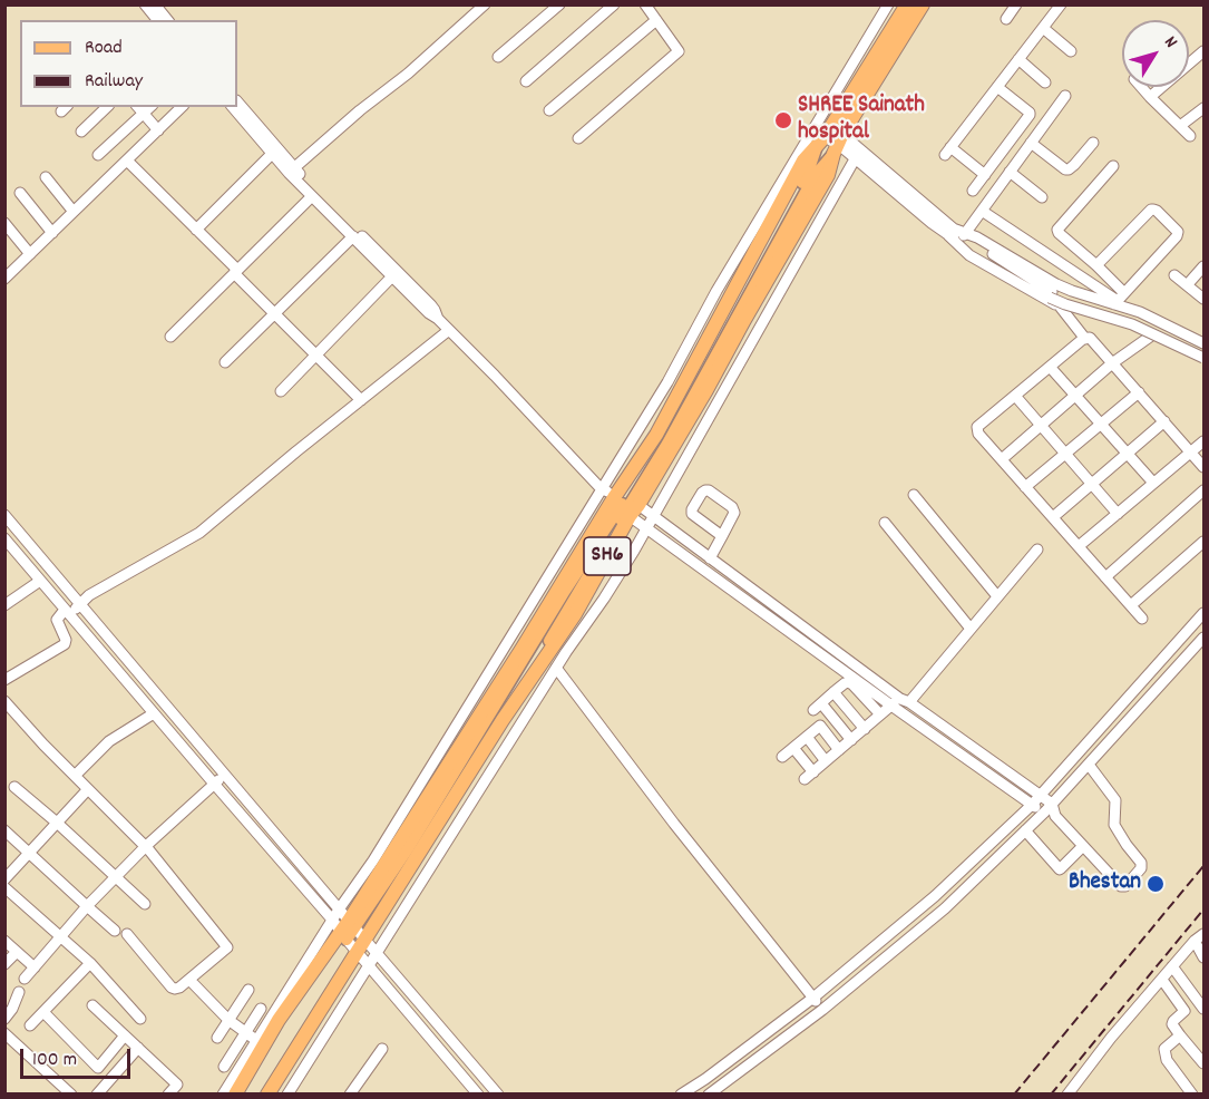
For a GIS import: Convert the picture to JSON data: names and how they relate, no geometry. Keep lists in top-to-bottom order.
{
  "streets": {
    "highway": ["SH6"]
  },
  "places": ["SHREE Sainath hospital", "Bhestan"],
  "legend": ["Road", "Railway"],
  "scale_bar": "100 m",
  "north": "top right"
}
